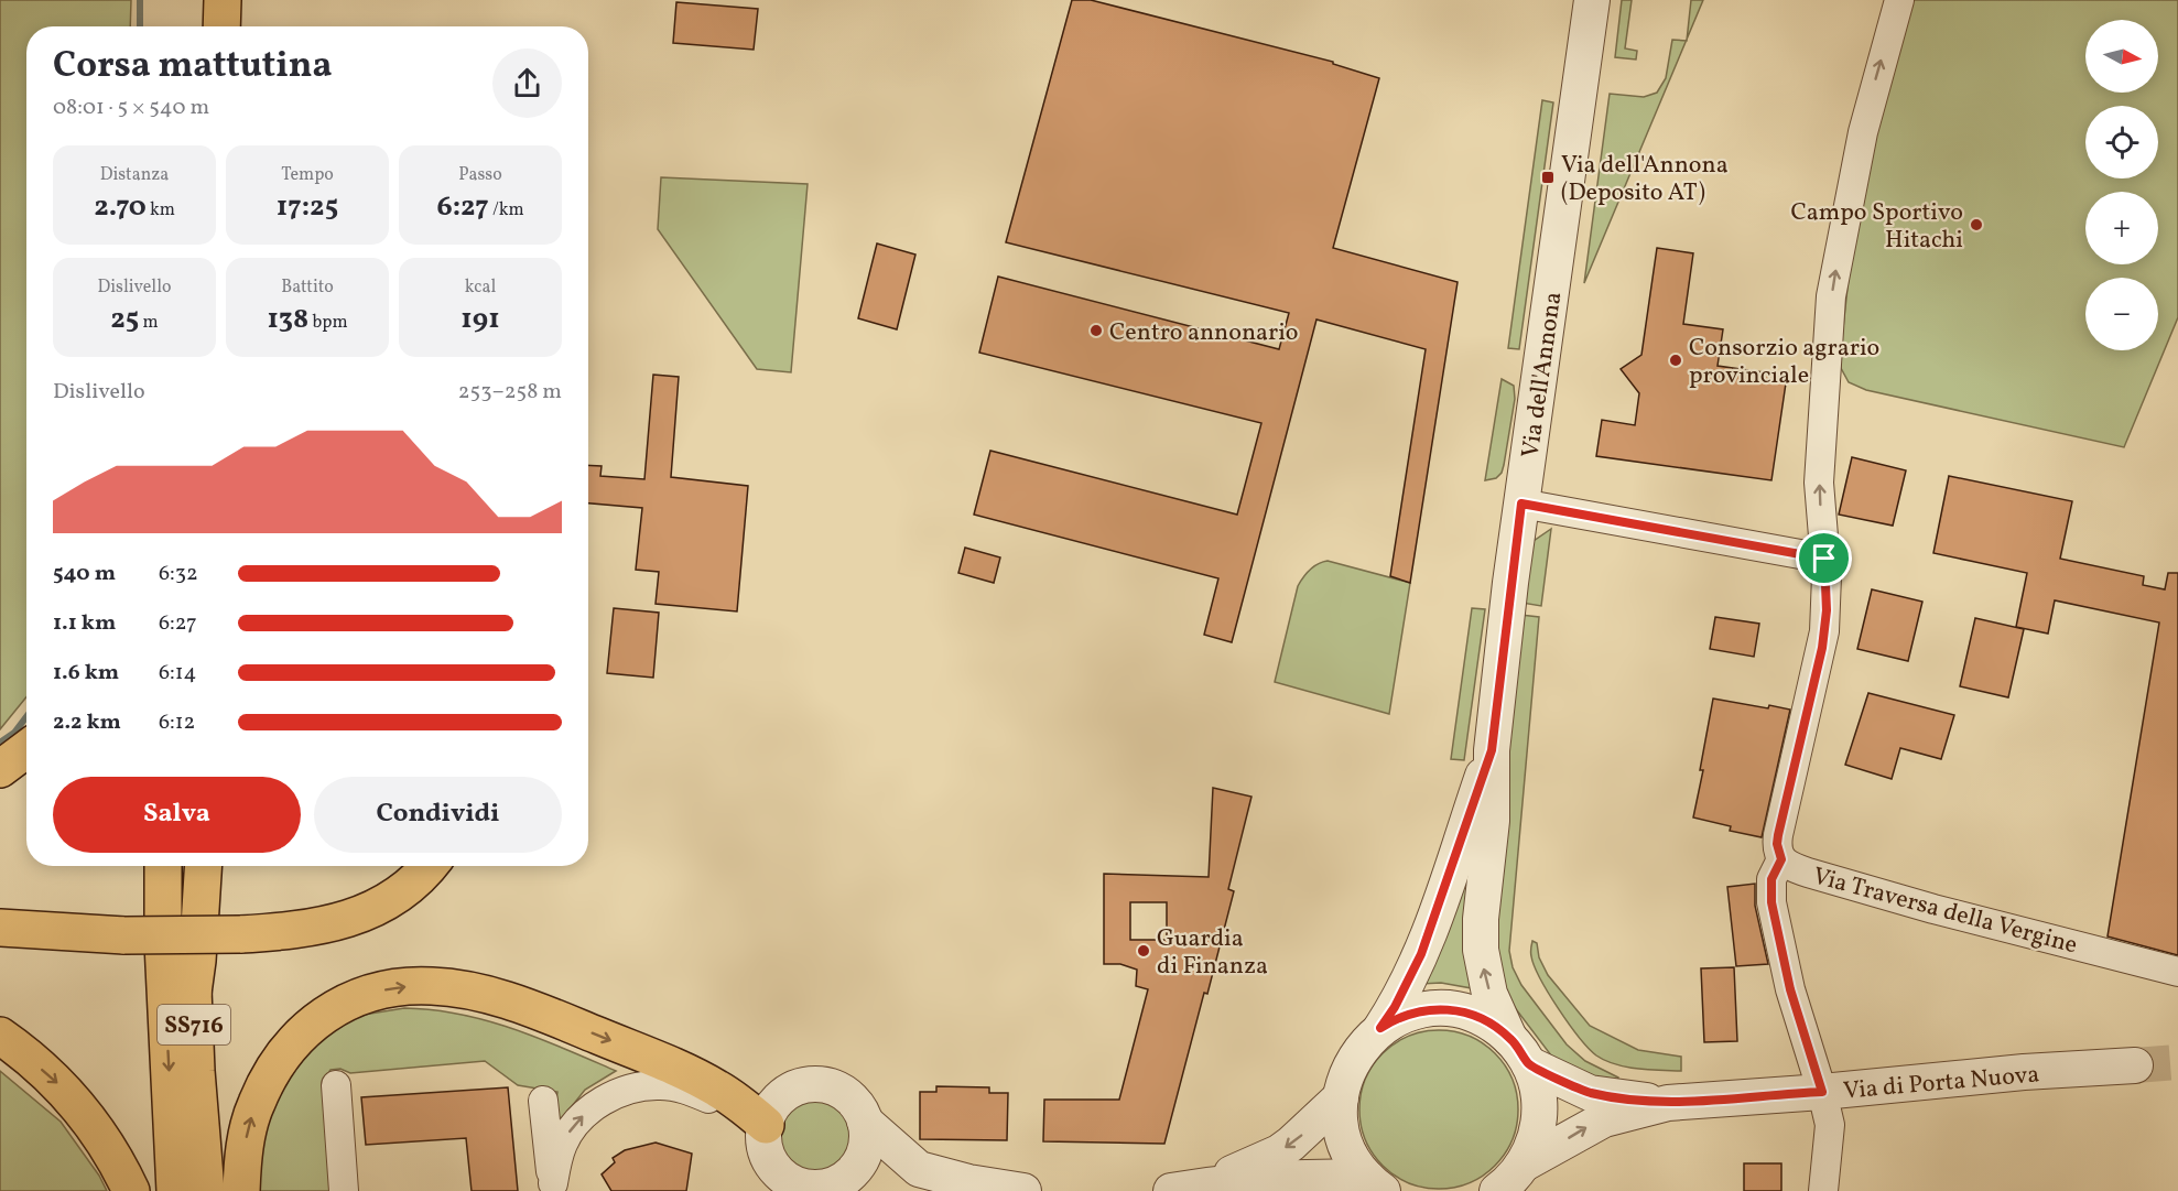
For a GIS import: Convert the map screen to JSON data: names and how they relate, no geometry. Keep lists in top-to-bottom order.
{
  "streets": {
    "highway": ["SS716"],
    "street": ["Via dell'Annona", "Via Traversa della Vergine", "Via di Porta Nuova"]
  },
  "crossings": [
    ["Via dell'Annona", "Via di Porta Nuova"]
  ],
  "one_way": ["Via Traversa della Vergine"],
  "places": {
    "transit": ["Via dell'Annona (Deposito AT)"],
    "other": [
      "Campo Sportivo Hitachi",
      "Centro annonario",
      "Consorzio agrario provinciale",
      "Guardia di Finanza"
    ]
  },
  "north": "right",
  "page": {
    "map_buttons": ["+", "−"],
    "heading": ["Corsa mattutina", "08:01 · 5 × 540 m"],
    "stats": [
      ["Distanza", "2.70 km"],
      ["Tempo", "17:25"],
      ["Passo", "6:27 /km"],
      ["Dislivello", "25 m"],
      ["Battito", "138 bpm"],
      ["kcal", "191"]
    ],
    "chart": ["Dislivello", "253–258 m"],
    "list": [
      {
        "name": "540 m",
        "note": "6:32"
      },
      {
        "name": "1.1 km",
        "note": "6:27"
      },
      {
        "name": "1.6 km",
        "note": "6:14"
      },
      {
        "name": "2.2 km",
        "note": "6:12"
      }
    ],
    "buttons": ["Salva", "Condividi"]
  }
}
